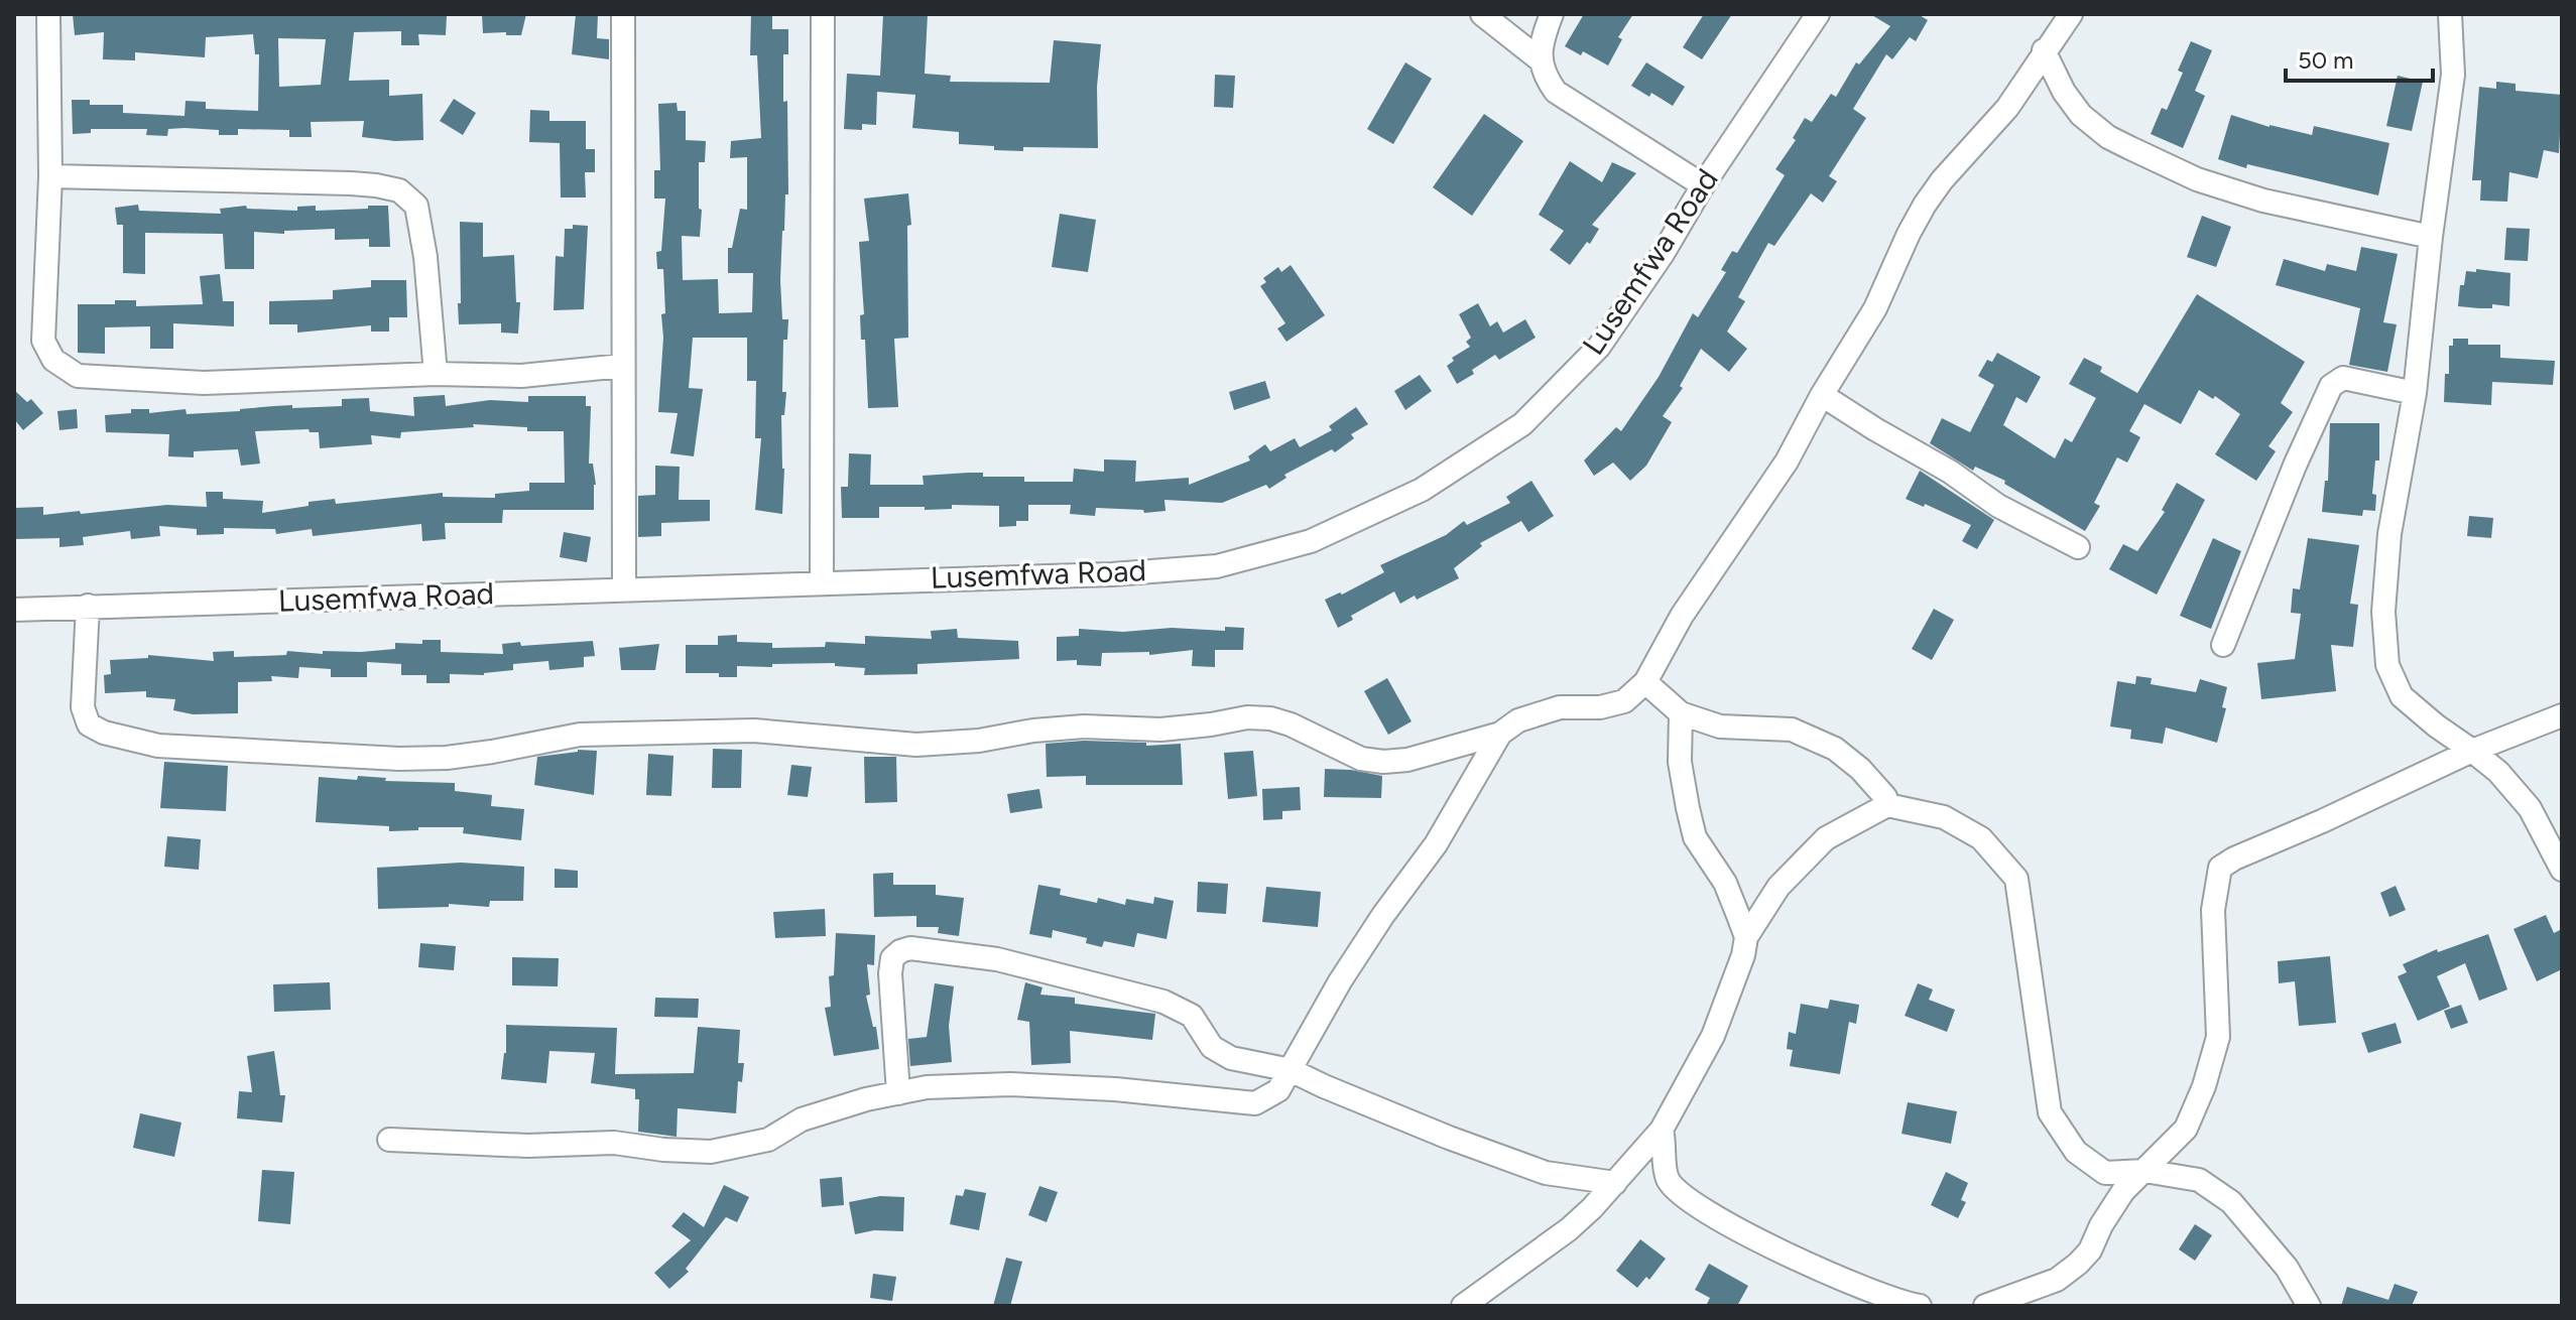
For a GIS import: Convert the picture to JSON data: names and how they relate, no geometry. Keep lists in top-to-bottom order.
{
  "streets": {
    "street": ["Lusemfwa Road"]
  },
  "scale_bar": "50 m"
}
